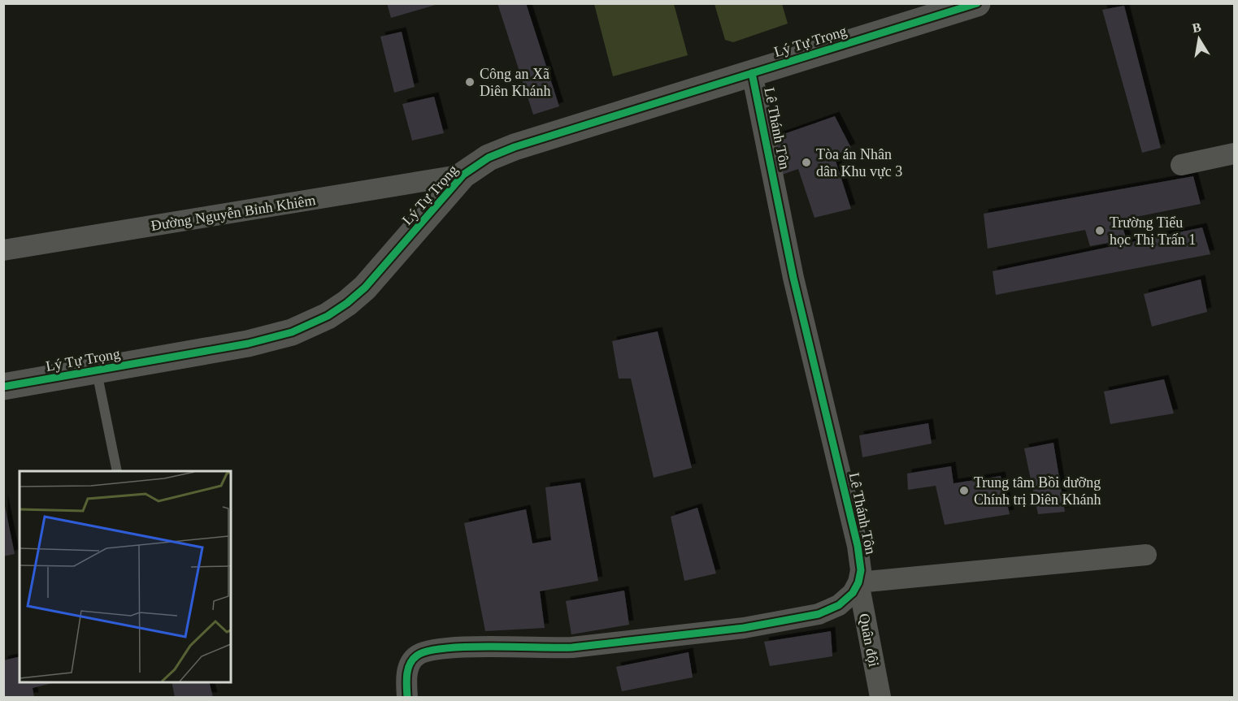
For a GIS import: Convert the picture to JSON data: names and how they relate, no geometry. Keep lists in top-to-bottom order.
{
  "streets": {
    "street": [
      "Lý Tự Trọng",
      "Lê Thánh Tôn",
      "Đường Nguyễn Bỉnh Khiêm",
      "Quân đội"
    ]
  },
  "crossings": [
    ["Lý Tự Trọng", "Lê Thánh Tôn"],
    ["Lý Tự Trọng", "Đường Nguyễn Bỉnh Khiêm"],
    ["Lê Thánh Tôn", "Quân đội"]
  ],
  "places": [
    "Công an Xã Diên Khánh",
    "Tòa án Nhân dân Khu vực 3",
    "Trường Tiểu học Thị Trấn 1",
    "Trung tâm Bồi dưỡng Chính trị Diên Khánh"
  ],
  "north": "top"
}
